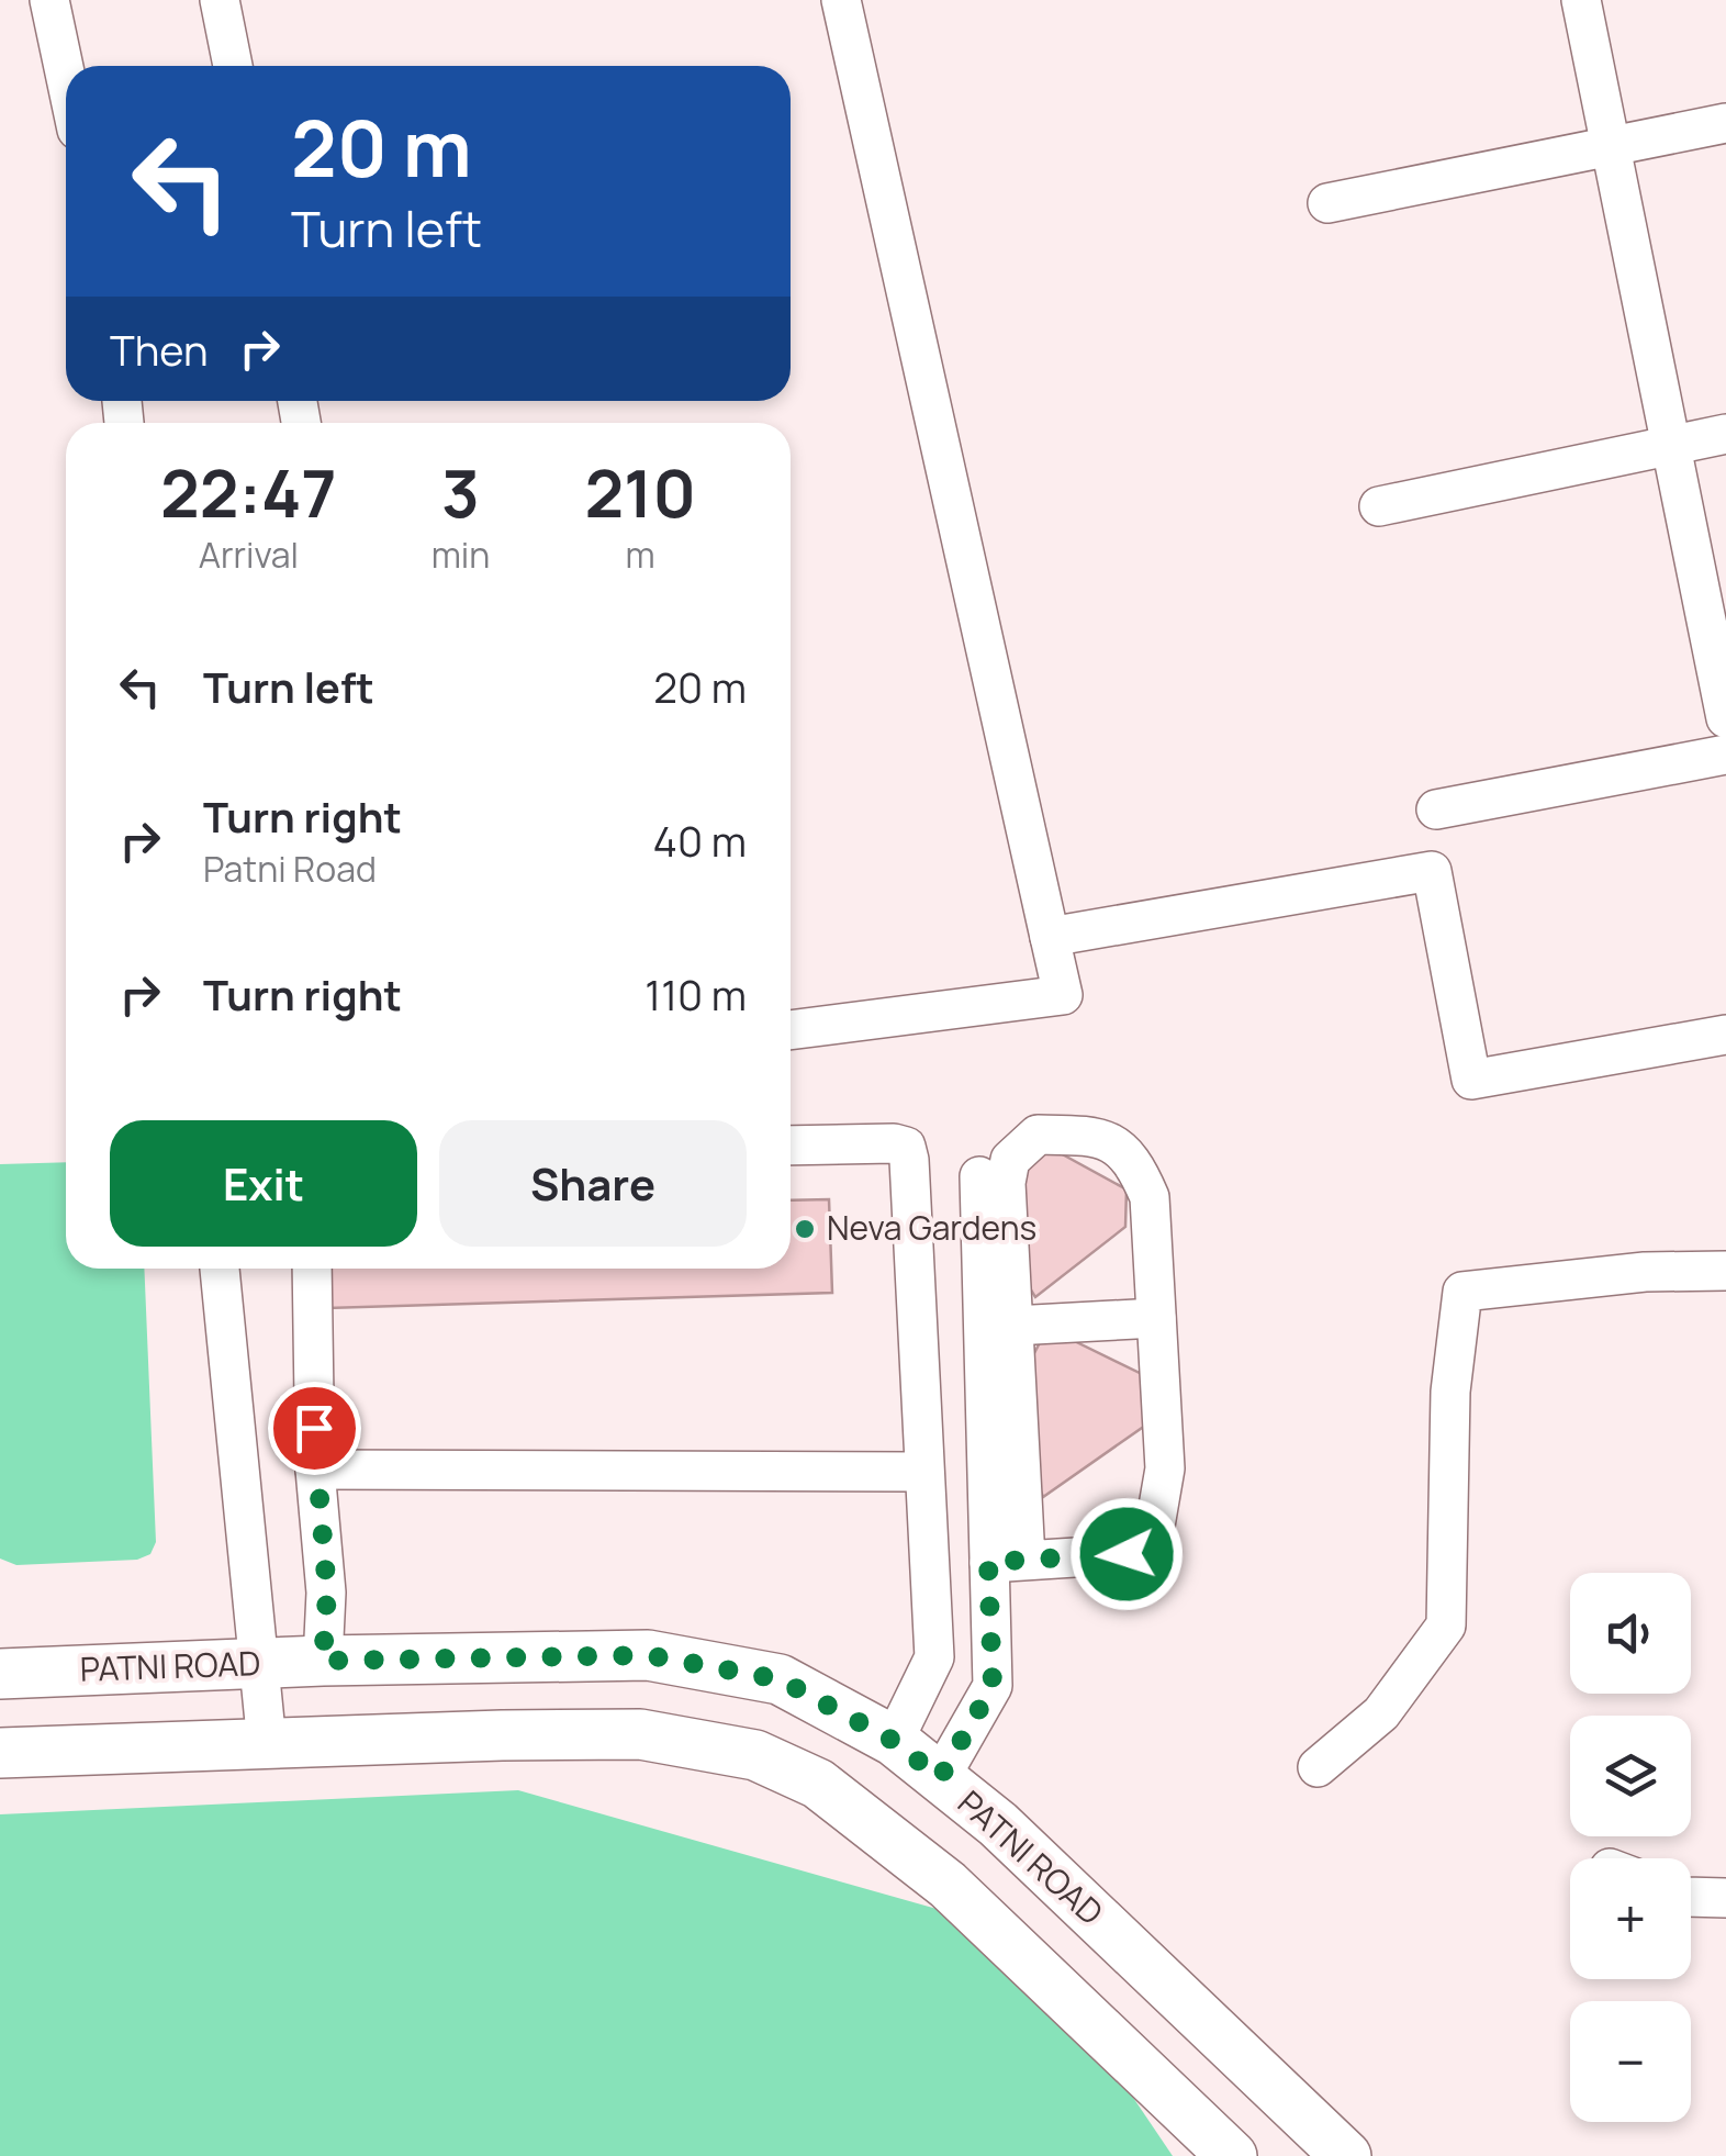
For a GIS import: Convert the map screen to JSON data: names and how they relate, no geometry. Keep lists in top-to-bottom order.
{
  "streets": {
    "main road": ["PATNI ROAD"]
  },
  "places": ["Neva Gardens"],
  "page": {
    "turn": ["20 m", "Turn left"],
    "then": "Then",
    "eta": [
      "22:47",
      "Arrival",
      "3",
      "min",
      "210",
      "m"
    ],
    "list": [
      {
        "name": "Turn left",
        "value": "20 m"
      },
      {
        "name": "Turn right",
        "note": "Patni Road",
        "value": "40 m"
      },
      {
        "name": "Turn right",
        "value": "110 m"
      }
    ],
    "buttons": ["Exit", "Share"],
    "map_buttons": ["+", "−"]
  }
}
